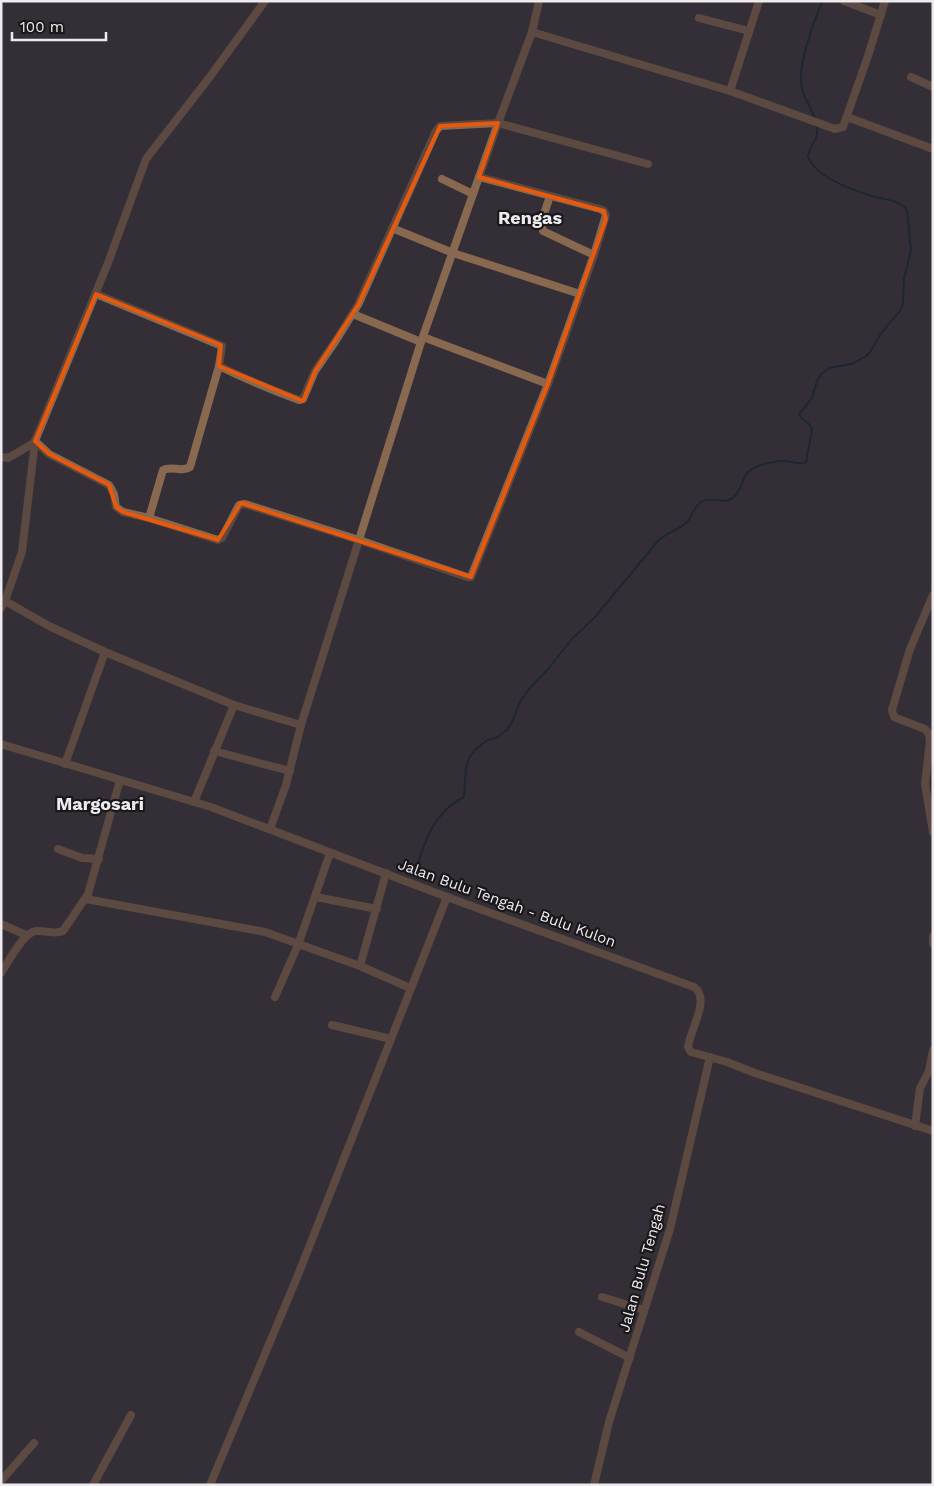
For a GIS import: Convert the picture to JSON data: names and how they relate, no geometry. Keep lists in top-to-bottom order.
{
  "streets": {
    "street": ["Jalan Bulu Tengah - Bulu Kulon", "Jalan Bulu Tengah"]
  },
  "crossings": [
    ["Jalan Bulu Tengah - Bulu Kulon", "Jalan Bulu Tengah"]
  ],
  "districts": ["Rengas", "Margosari"],
  "scale_bar": "100 m"
}
